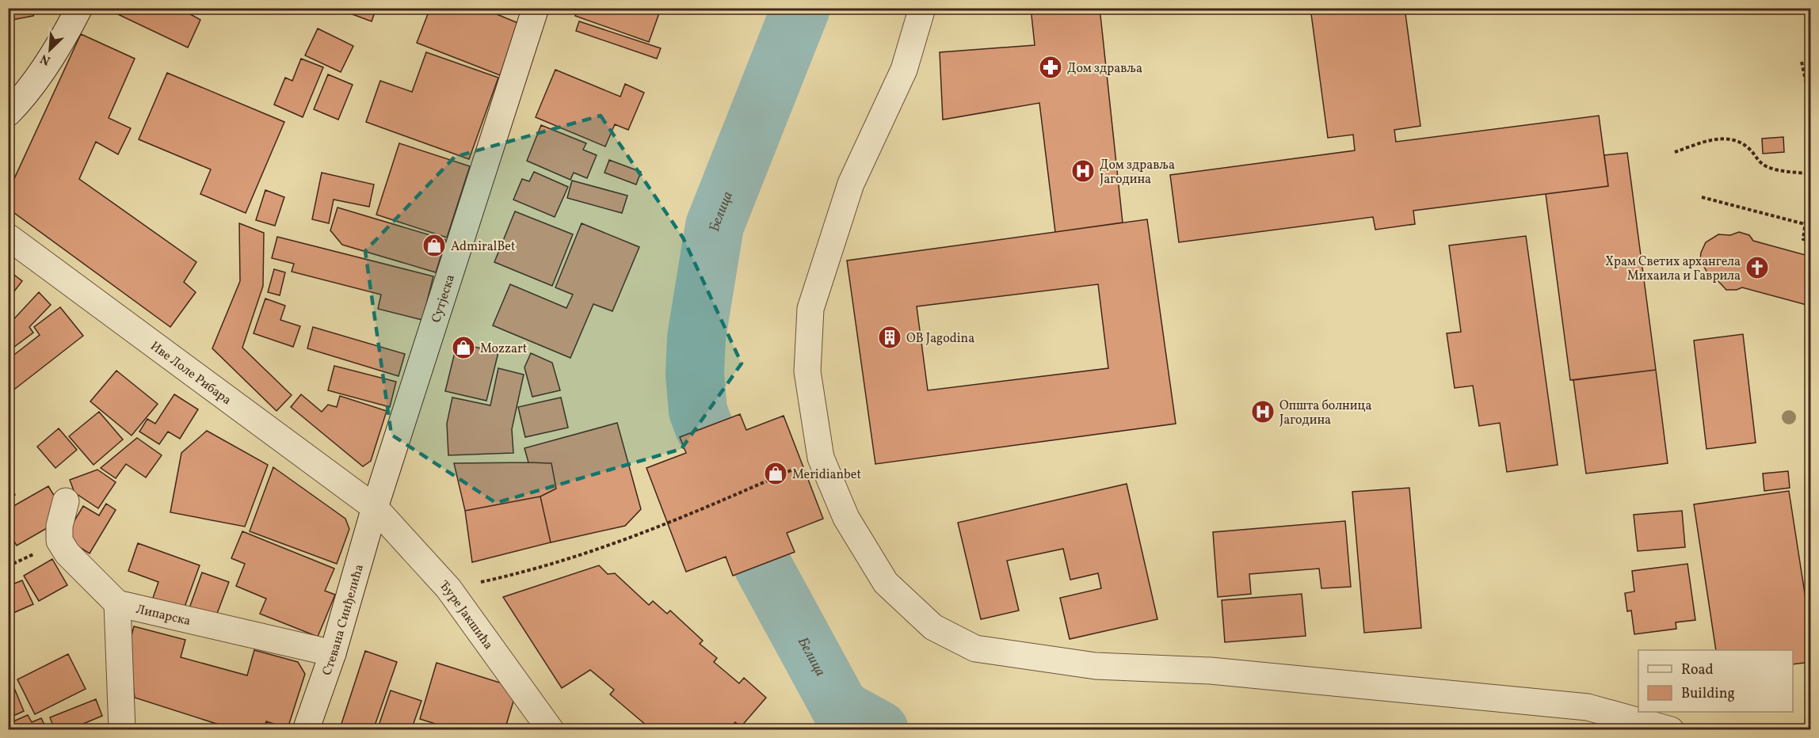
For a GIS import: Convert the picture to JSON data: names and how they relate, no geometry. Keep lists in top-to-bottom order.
{
  "streets": {
    "street": [
      "Сутјеска",
      "Иве Лоле Рибара",
      "Липарска",
      "Ђуре Јакшића",
      "Стевана Синђелића"
    ]
  },
  "crossings": [
    ["Сутјеска", "Иве Лоле Рибара"],
    ["Сутјеска", "Ђуре Јакшића"],
    ["Сутјеска", "Стевана Синђелића"],
    ["Иве Лоле Рибара", "Ђуре Јакшића"],
    ["Иве Лоле Рибара", "Стевана Синђелића"],
    ["Липарска", "Стевана Синђелића"],
    ["Ђуре Јакшића", "Стевана Синђелића"]
  ],
  "water": ["Белица"],
  "places": {
    "pharmacy": ["Дом здравља"],
    "hospital": ["Дом здравља Јагодина", "Општа болница Јагодина"],
    "shop": ["AdmiralBet", "Mozzart", "Meridianbet"],
    "church": ["Храм Светих архангела Михаила и Гаврила"],
    "building": ["OB Jagodina"]
  },
  "legend": ["Road", "Building"],
  "north": "bottom left"
}
